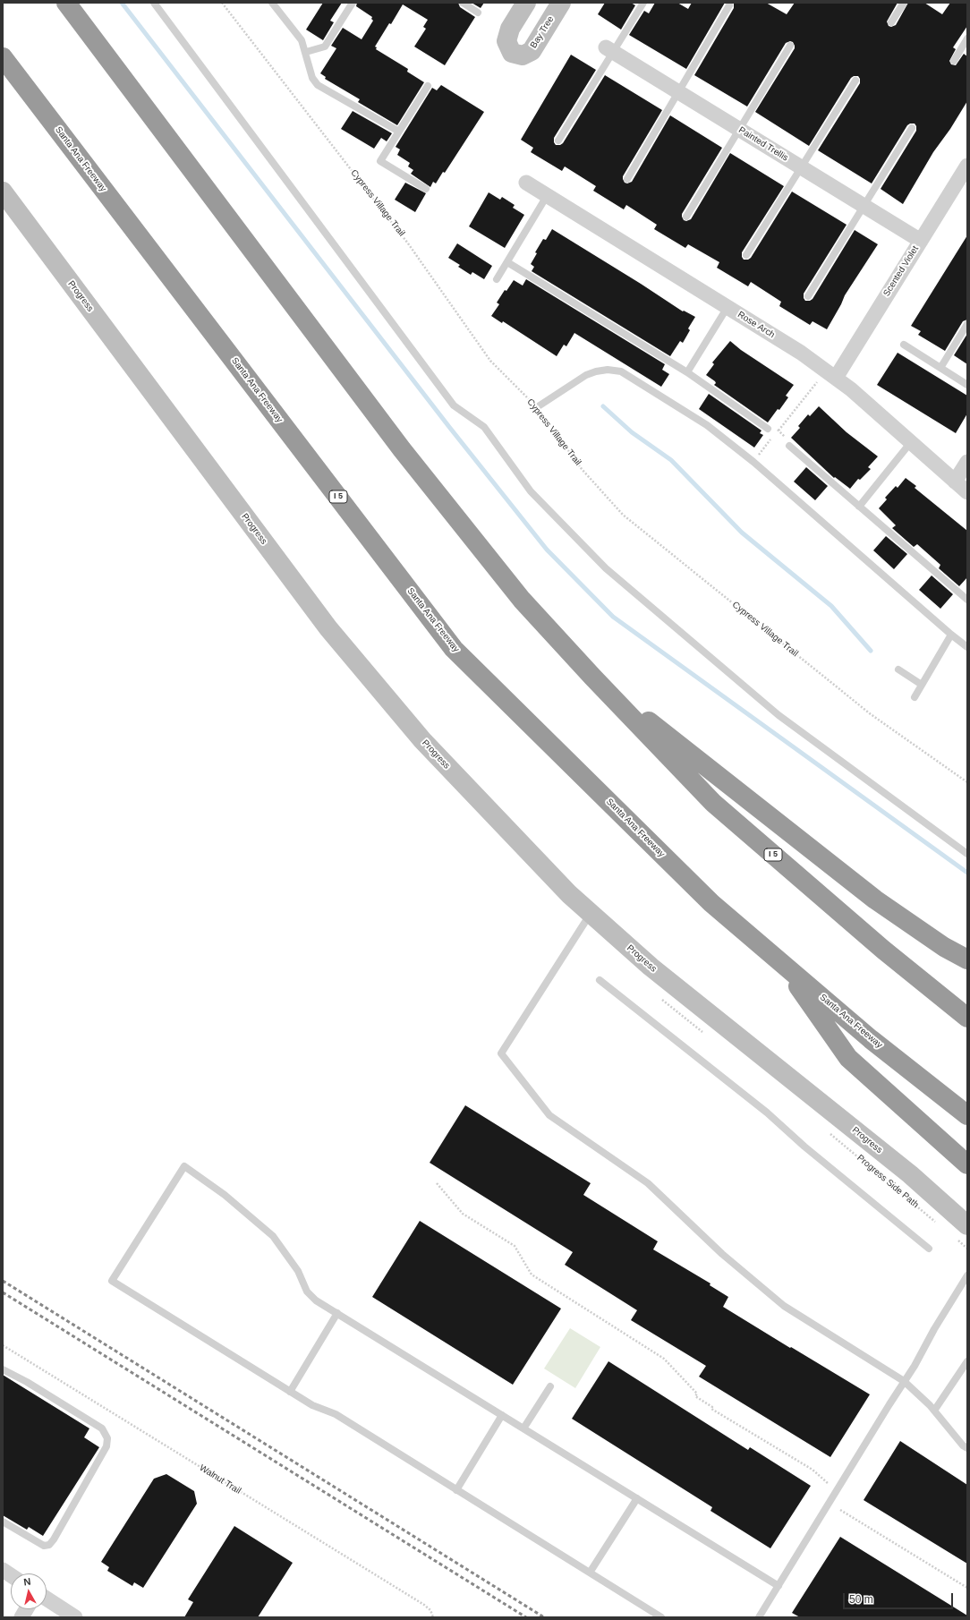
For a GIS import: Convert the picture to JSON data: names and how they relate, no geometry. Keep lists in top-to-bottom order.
{
  "streets": {
    "highway": ["Santa Ana Freeway", "I 5"],
    "street": [
      "Bay Tree",
      "Painted Trellis",
      "Scented Violet",
      "Progress",
      "Rose Arch"
    ],
    "path": ["Cypress Village Trail", "Progress Side Path", "Walnut Trail"]
  },
  "crossings": [
    ["Painted Trellis", "Scented Violet"],
    ["Scented Violet", "Rose Arch"]
  ],
  "scale_bar": "50 m",
  "north": "top"
}
